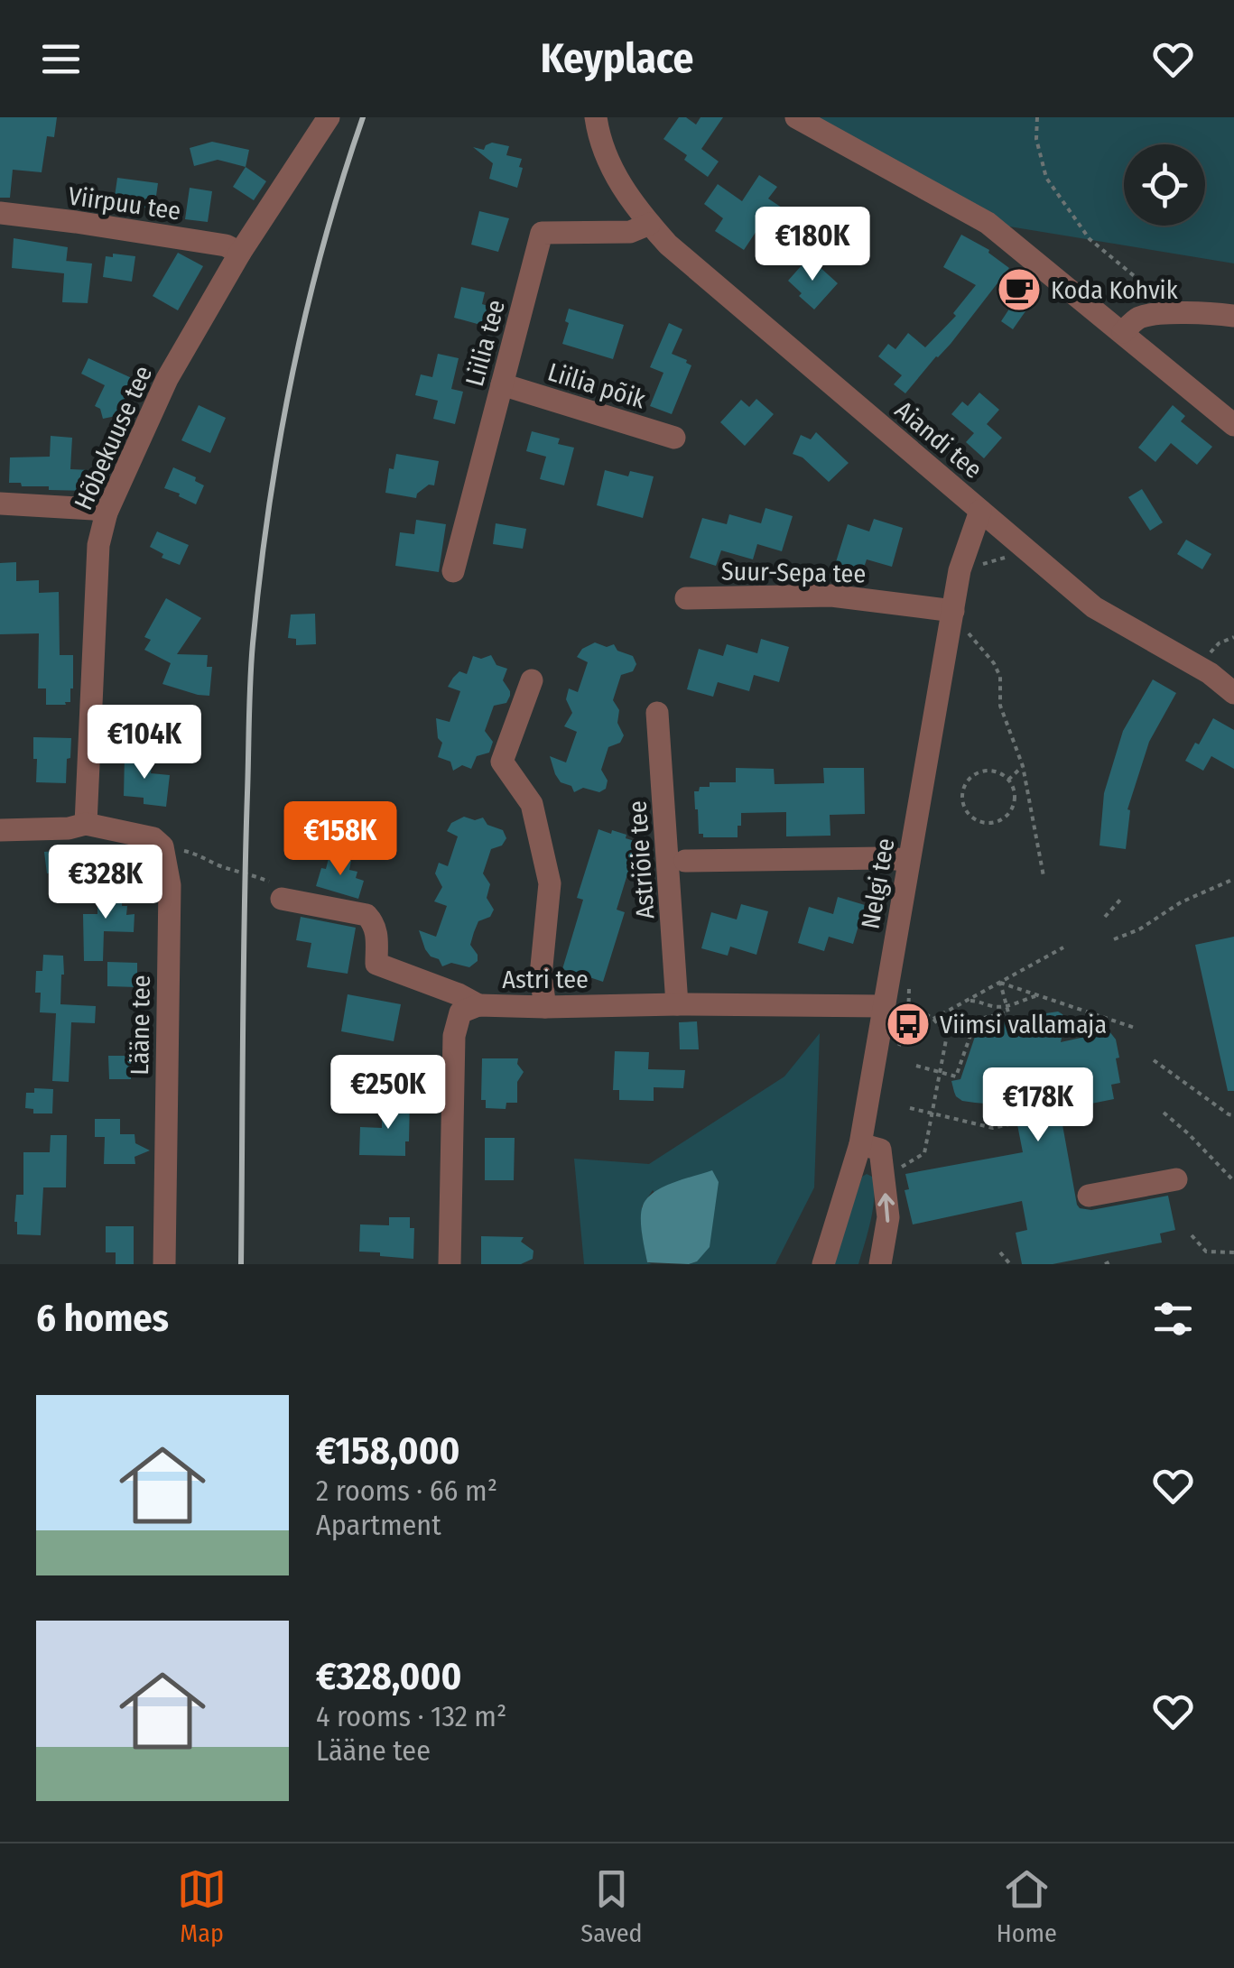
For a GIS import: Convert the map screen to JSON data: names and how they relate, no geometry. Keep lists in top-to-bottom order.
{
  "streets": {
    "street": [
      "Viirpuu tee",
      "Liilia tee",
      "Liilia põik",
      "Hõbekuuse tee",
      "Aiandi tee",
      "Suur-Sepa tee",
      "Astriõie tee",
      "Nelgi tee",
      "Astri tee",
      "Lääne tee"
    ]
  },
  "crossings": [
    ["Viirpuu tee", "Hõbekuuse tee"],
    ["Liilia tee", "Liilia põik"],
    ["Liilia tee", "Aiandi tee"],
    ["Aiandi tee", "Nelgi tee"],
    ["Suur-Sepa tee", "Nelgi tee"],
    ["Astriõie tee", "Astri tee"],
    ["Nelgi tee", "Astri tee"]
  ],
  "places": {
    "cafe": ["Koda Kohvik"],
    "bus stop": ["Viimsi vallamaja"]
  },
  "page": {
    "header": "Keyplace",
    "price": [
      "€180K",
      "€104K",
      "€158K",
      "€328K",
      "€250K",
      "€178K"
    ],
    "heading": "6 homes",
    "list": [
      {
        "name": "€158,000",
        "note": "2 rooms · 66 m² · Apartment"
      },
      {
        "name": "€328,000",
        "note": "4 rooms · 132 m² · Lääne tee"
      }
    ],
    "tabs": ["Map", "Saved", "Home"]
  }
}
